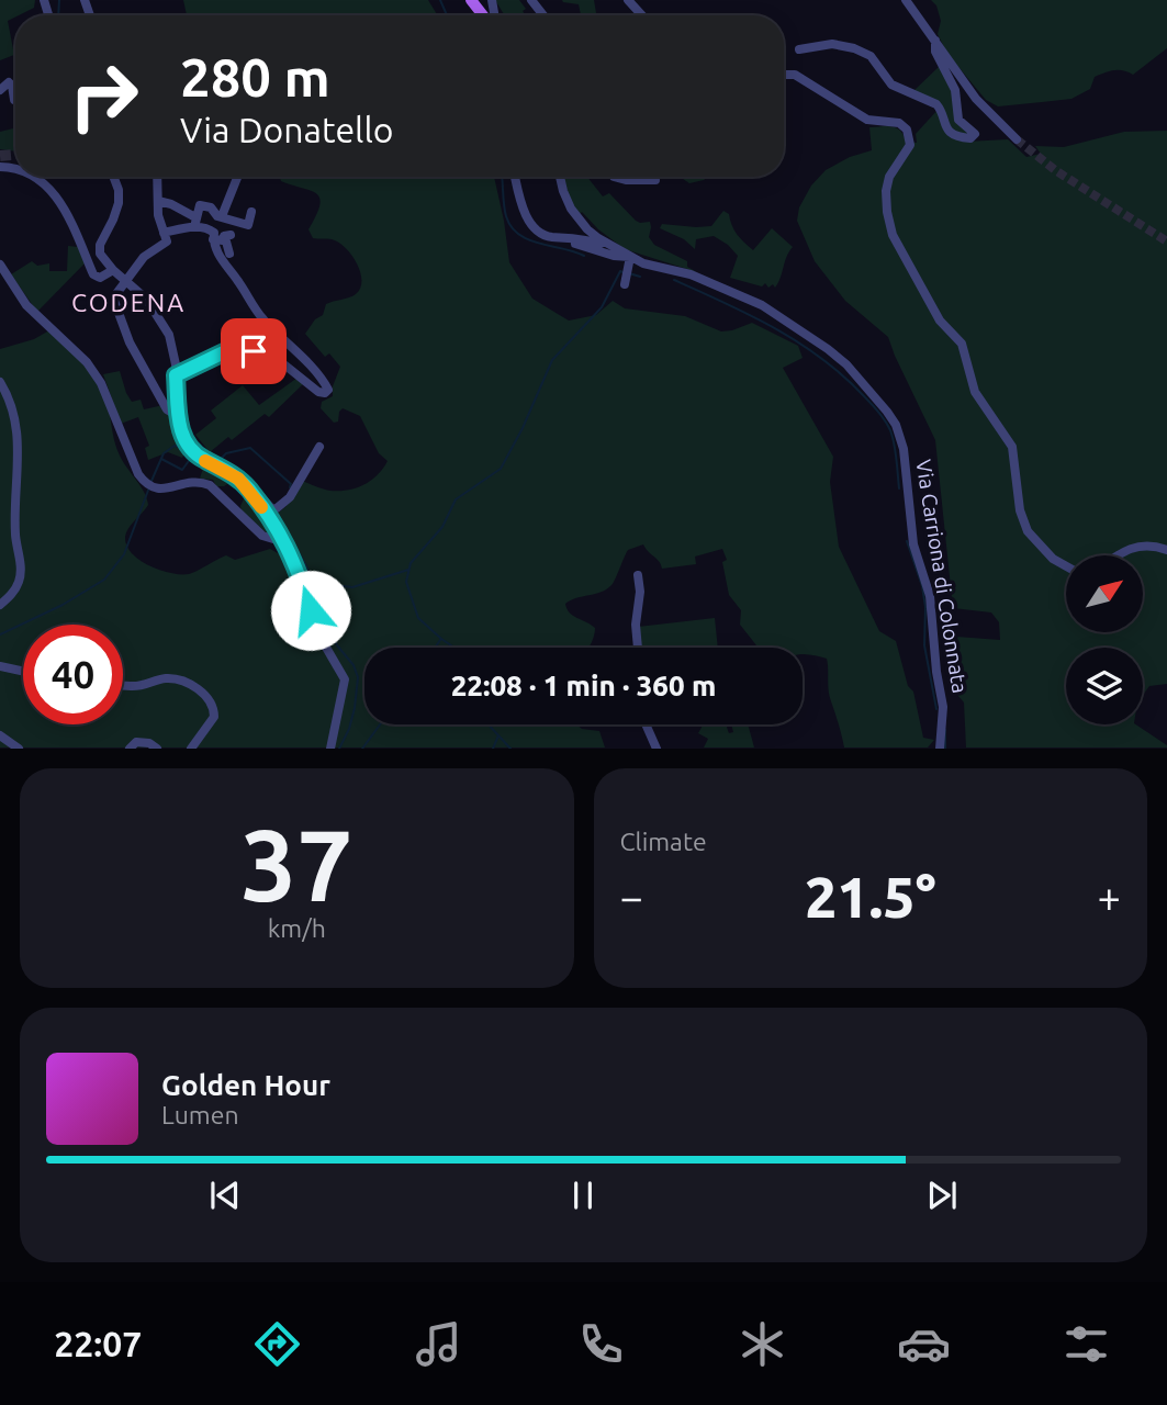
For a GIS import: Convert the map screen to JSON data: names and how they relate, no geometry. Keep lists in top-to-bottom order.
{
  "streets": {
    "street": ["Via Carriona di Colonnata"]
  },
  "districts": ["CODENA"],
  "north": "top right",
  "page": {
    "turn": ["280 m", "Via Donatello"],
    "limit": "40",
    "trip": "22:08 · 1 min · 360 m",
    "tile": [
      ["37", "km/h"],
      "Climate"
    ],
    "heat": ["−", "21.5°", "+"],
    "song": ["Golden Hour", "Lumen"],
    "tabs": "22:07"
  }
}
